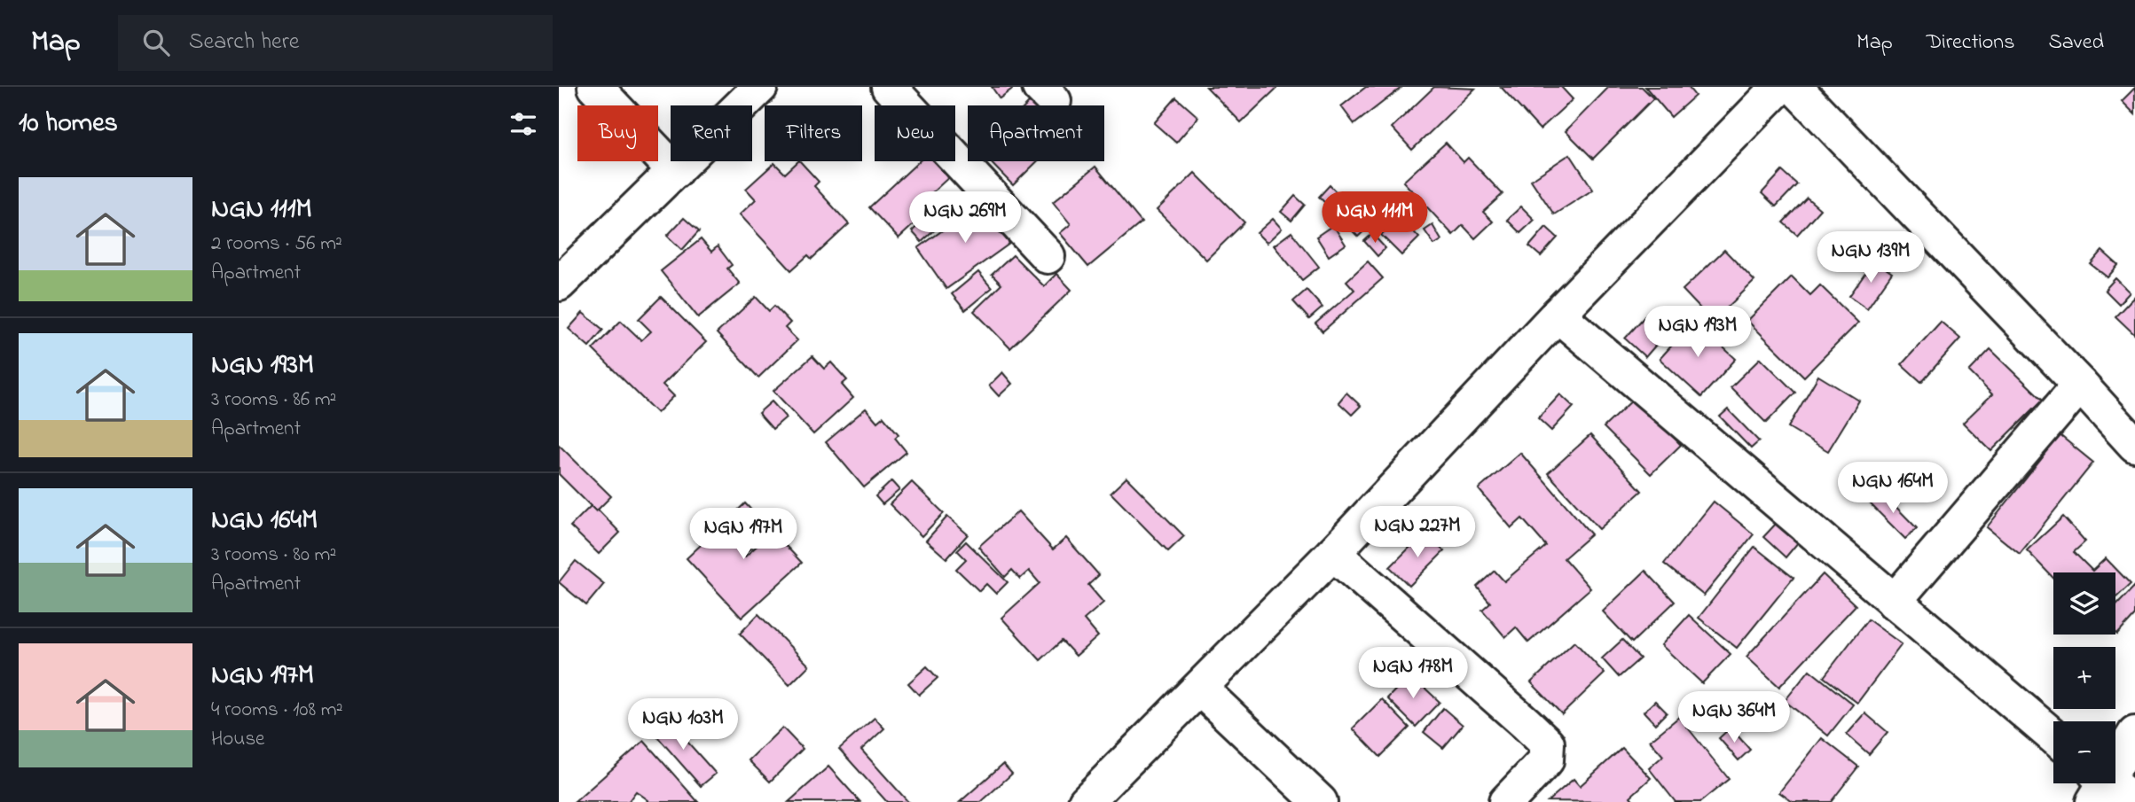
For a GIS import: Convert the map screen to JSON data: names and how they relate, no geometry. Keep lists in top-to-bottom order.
{
  "page": {
    "header": "Map",
    "search": "Search here",
    "nav": ["Map", "Directions", "Saved"],
    "heading": "10 homes",
    "chip": [
      "Buy",
      "Rent",
      "Filters",
      "New",
      "Apartment"
    ],
    "list": [
      {
        "name": "NGN 111M",
        "note": "2 rooms · 56 m² · Apartment"
      },
      {
        "name": "NGN 193M",
        "note": "3 rooms · 86 m² · Apartment"
      },
      {
        "name": "NGN 164M",
        "note": "3 rooms · 80 m² · Apartment"
      },
      {
        "name": "NGN 197M",
        "note": "4 rooms · 108 m² · House"
      }
    ],
    "price": [
      "NGN 269M",
      "NGN 111M",
      "NGN 139M",
      "NGN 193M",
      "NGN 164M",
      "NGN 227M",
      "NGN 197M",
      "NGN 178M",
      "NGN 364M",
      "NGN 103M"
    ],
    "map_buttons": ["+", "−"]
  }
}
